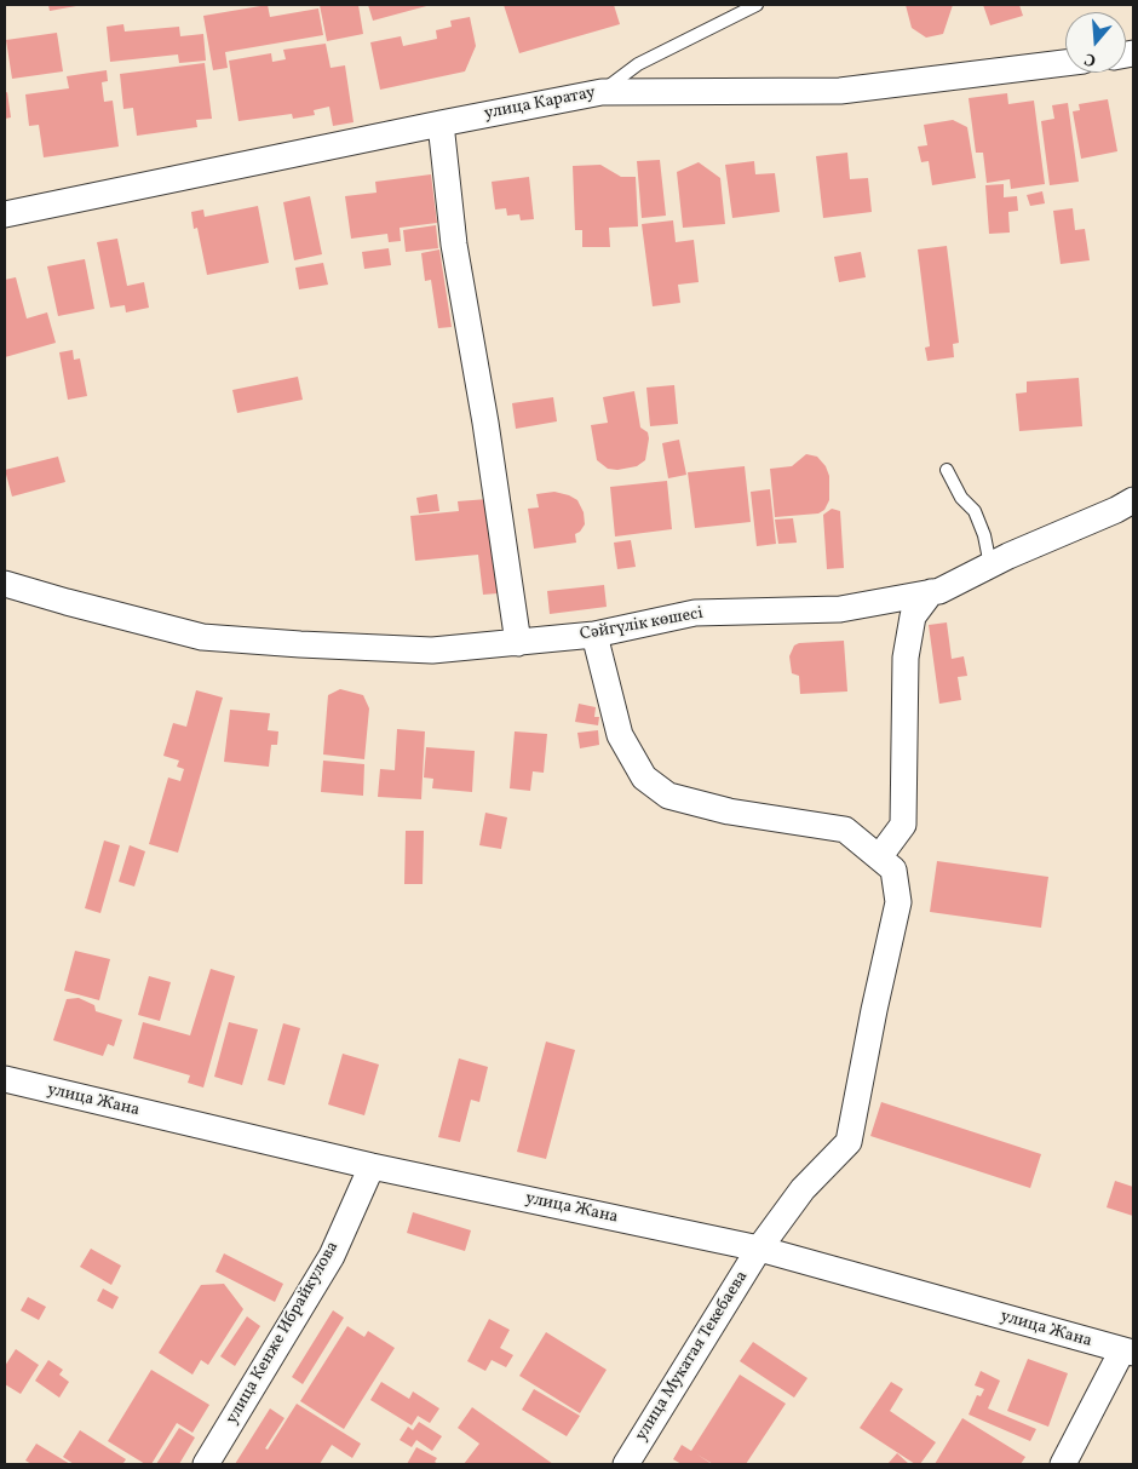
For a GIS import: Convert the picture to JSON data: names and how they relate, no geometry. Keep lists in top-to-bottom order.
{
  "streets": {
    "street": [
      "улица Каратау",
      "Сәйгүлік көшесі",
      "улица Жана",
      "улица Кенже Ибрайкулова",
      "улица Мукатая Текебаева"
    ]
  },
  "crossings": [
    ["Сәйгүлік көшесі", "улица Мукатая Текебаева"],
    ["улица Жана", "улица Кенже Ибрайкулова"],
    ["улица Жана", "улица Мукатая Текебаева"]
  ],
  "north": "bottom"
}
